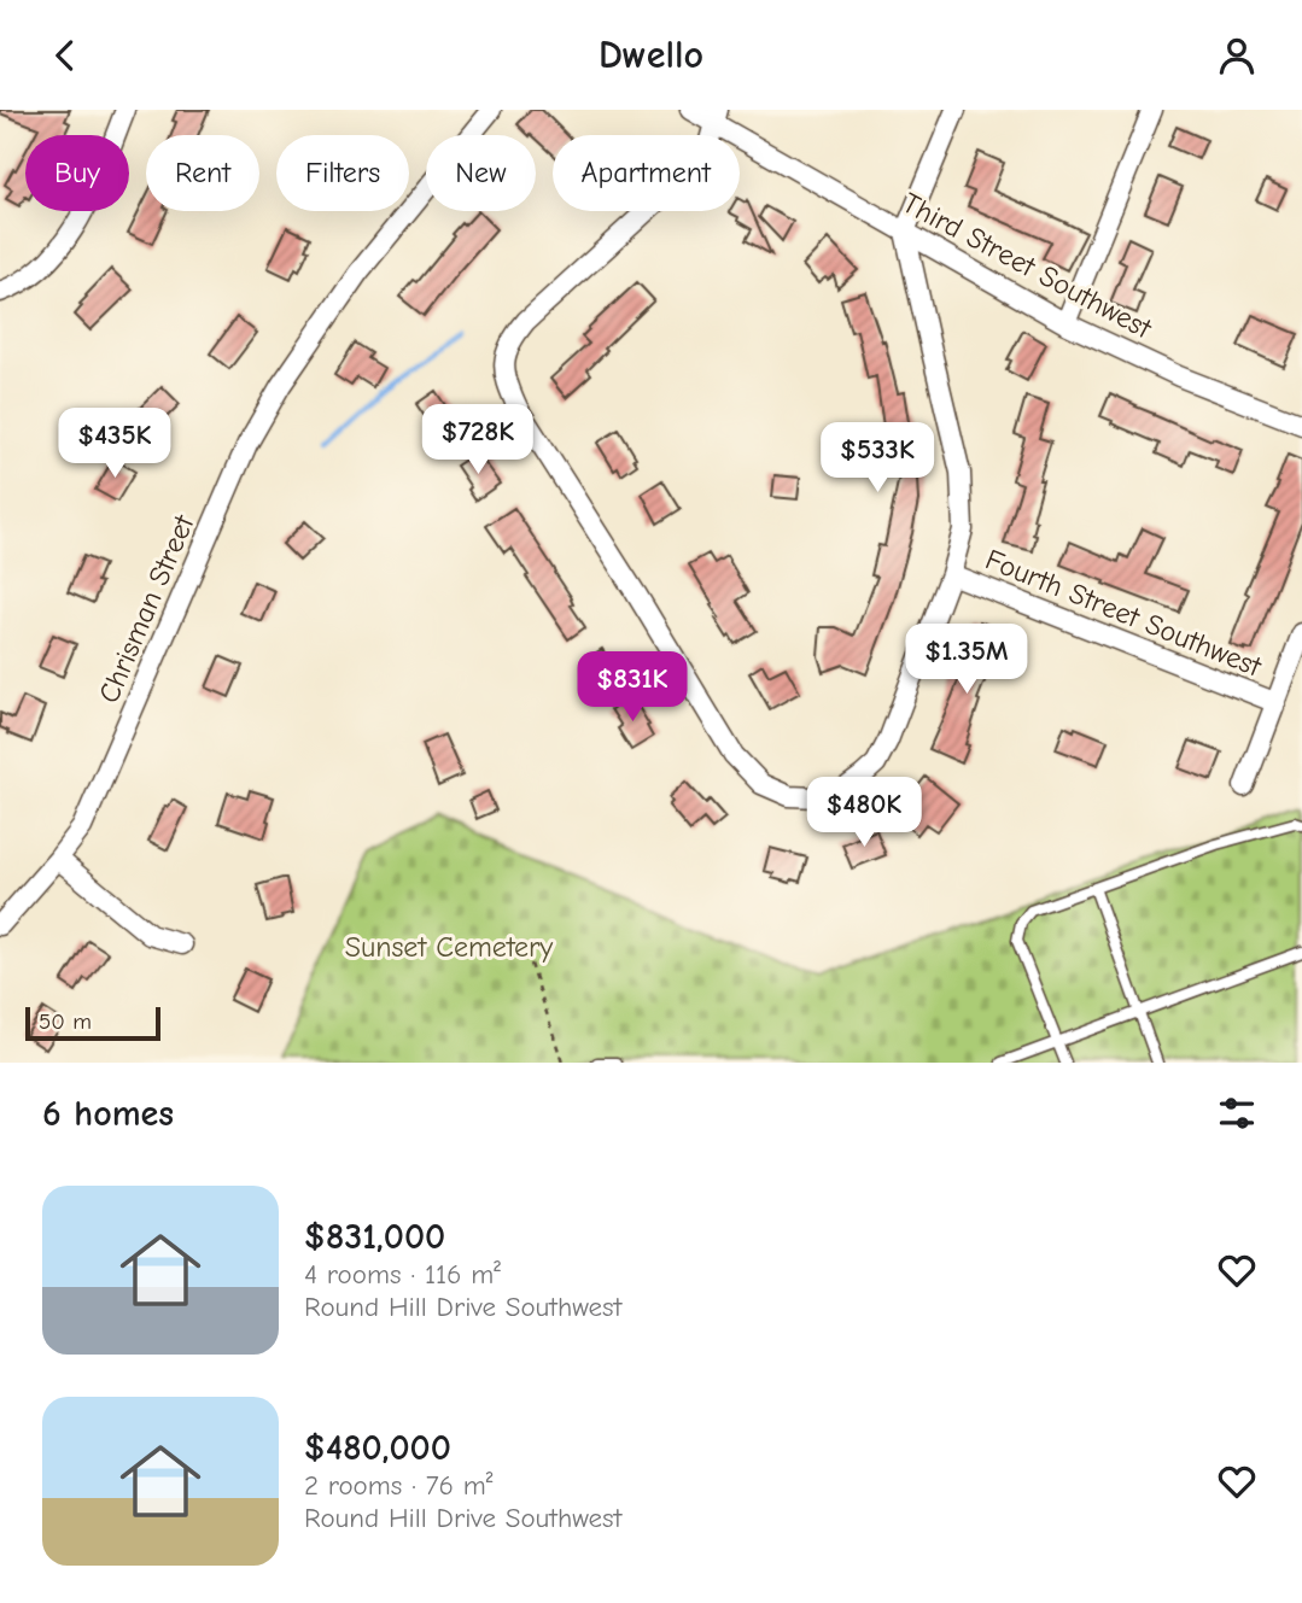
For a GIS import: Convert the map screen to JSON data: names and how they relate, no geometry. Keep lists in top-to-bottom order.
{
  "streets": {
    "street": ["Third Street Southwest", "Chrisman Street", "Fourth Street Southwest"]
  },
  "parks": ["Sunset Cemetery"],
  "scale_bar": "50 m",
  "page": {
    "header": "Dwello",
    "chip": [
      "Buy",
      "Rent",
      "Filters",
      "New",
      "Apartment"
    ],
    "price": [
      "$728K",
      "$435K",
      "$533K",
      "$1.35M",
      "$831K",
      "$480K"
    ],
    "scale": "50 m",
    "heading": "6 homes",
    "list": [
      {
        "name": "$831,000",
        "note": "4 rooms · 116 m² · Round Hill Drive Southwest"
      },
      {
        "name": "$480,000",
        "note": "2 rooms · 76 m² · Round Hill Drive Southwest"
      }
    ]
  }
}
